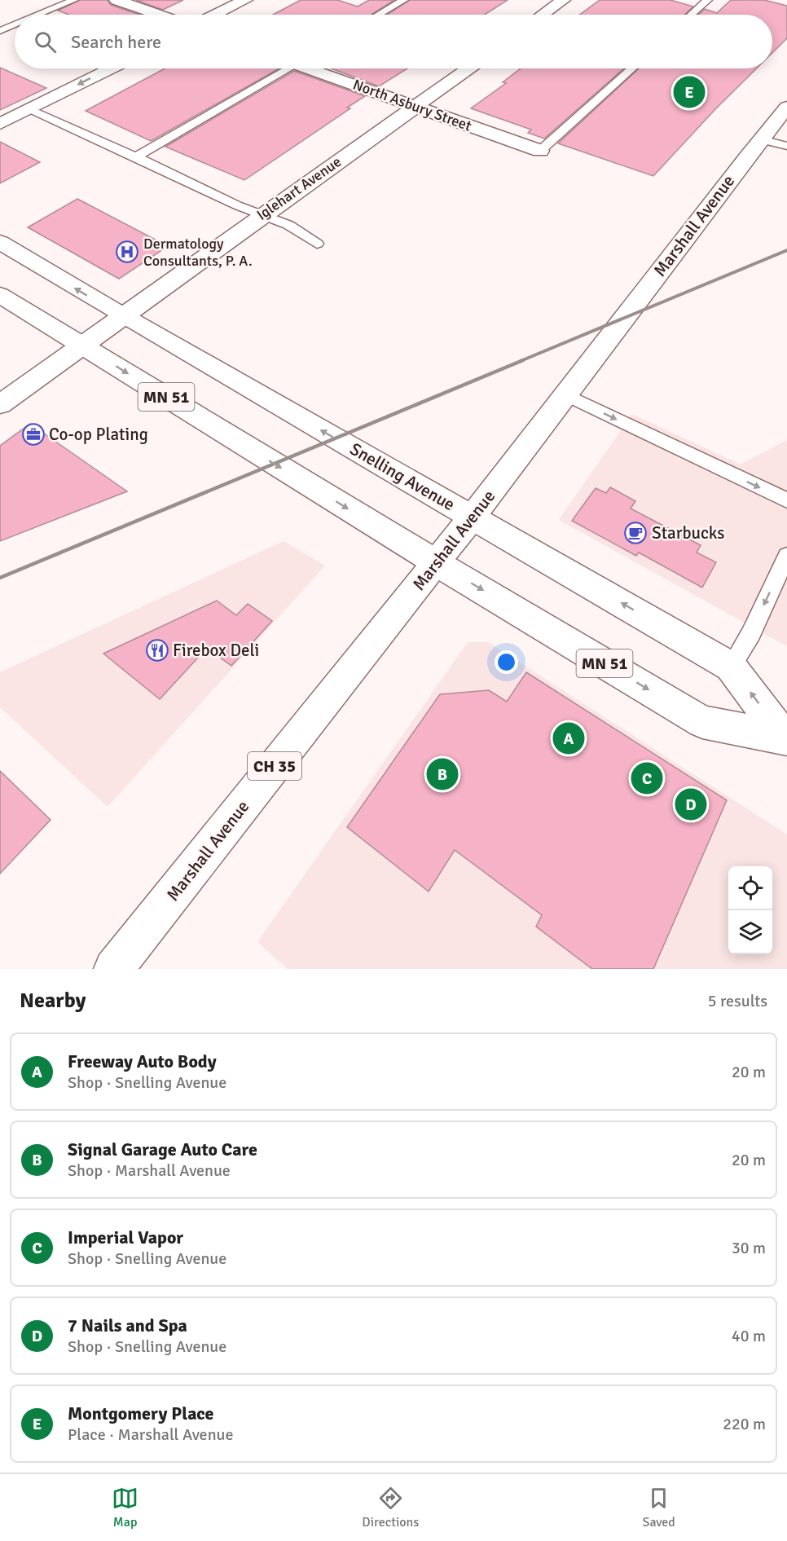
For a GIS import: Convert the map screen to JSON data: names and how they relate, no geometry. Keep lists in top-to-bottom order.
{
  "streets": {
    "street": [
      "North Asbury Street",
      "Iglehart Avenue",
      "Marshall Avenue",
      "MN 51",
      "Snelling Avenue",
      "CH 35"
    ]
  },
  "crossings": [
    ["North Asbury Street", "Iglehart Avenue"],
    ["Iglehart Avenue", "Snelling Avenue"],
    ["Marshall Avenue", "Snelling Avenue"]
  ],
  "places": {
    "hospital": ["Dermatology Consultants, P. A."],
    "office": ["Co-op Plating"],
    "cafe": ["Starbucks"],
    "restaurant": ["Firebox Deli"]
  },
  "page": {
    "search": "Search here",
    "pins": [
      "E",
      "A",
      "B",
      "C",
      "D"
    ],
    "heading": ["Nearby", "5 results"],
    "list": [
      {
        "mark": "A",
        "name": "Freeway Auto Body",
        "note": "Shop · Snelling Avenue",
        "value": "20 m"
      },
      {
        "mark": "B",
        "name": "Signal Garage Auto Care",
        "note": "Shop · Marshall Avenue",
        "value": "20 m"
      },
      {
        "mark": "C",
        "name": "Imperial Vapor",
        "note": "Shop · Snelling Avenue",
        "value": "30 m"
      },
      {
        "mark": "D",
        "name": "7 Nails and Spa",
        "note": "Shop · Snelling Avenue",
        "value": "40 m"
      },
      {
        "mark": "E",
        "name": "Montgomery Place",
        "note": "Place · Marshall Avenue",
        "value": "220 m"
      }
    ],
    "nav": ["Map", "Directions", "Saved"]
  }
}
